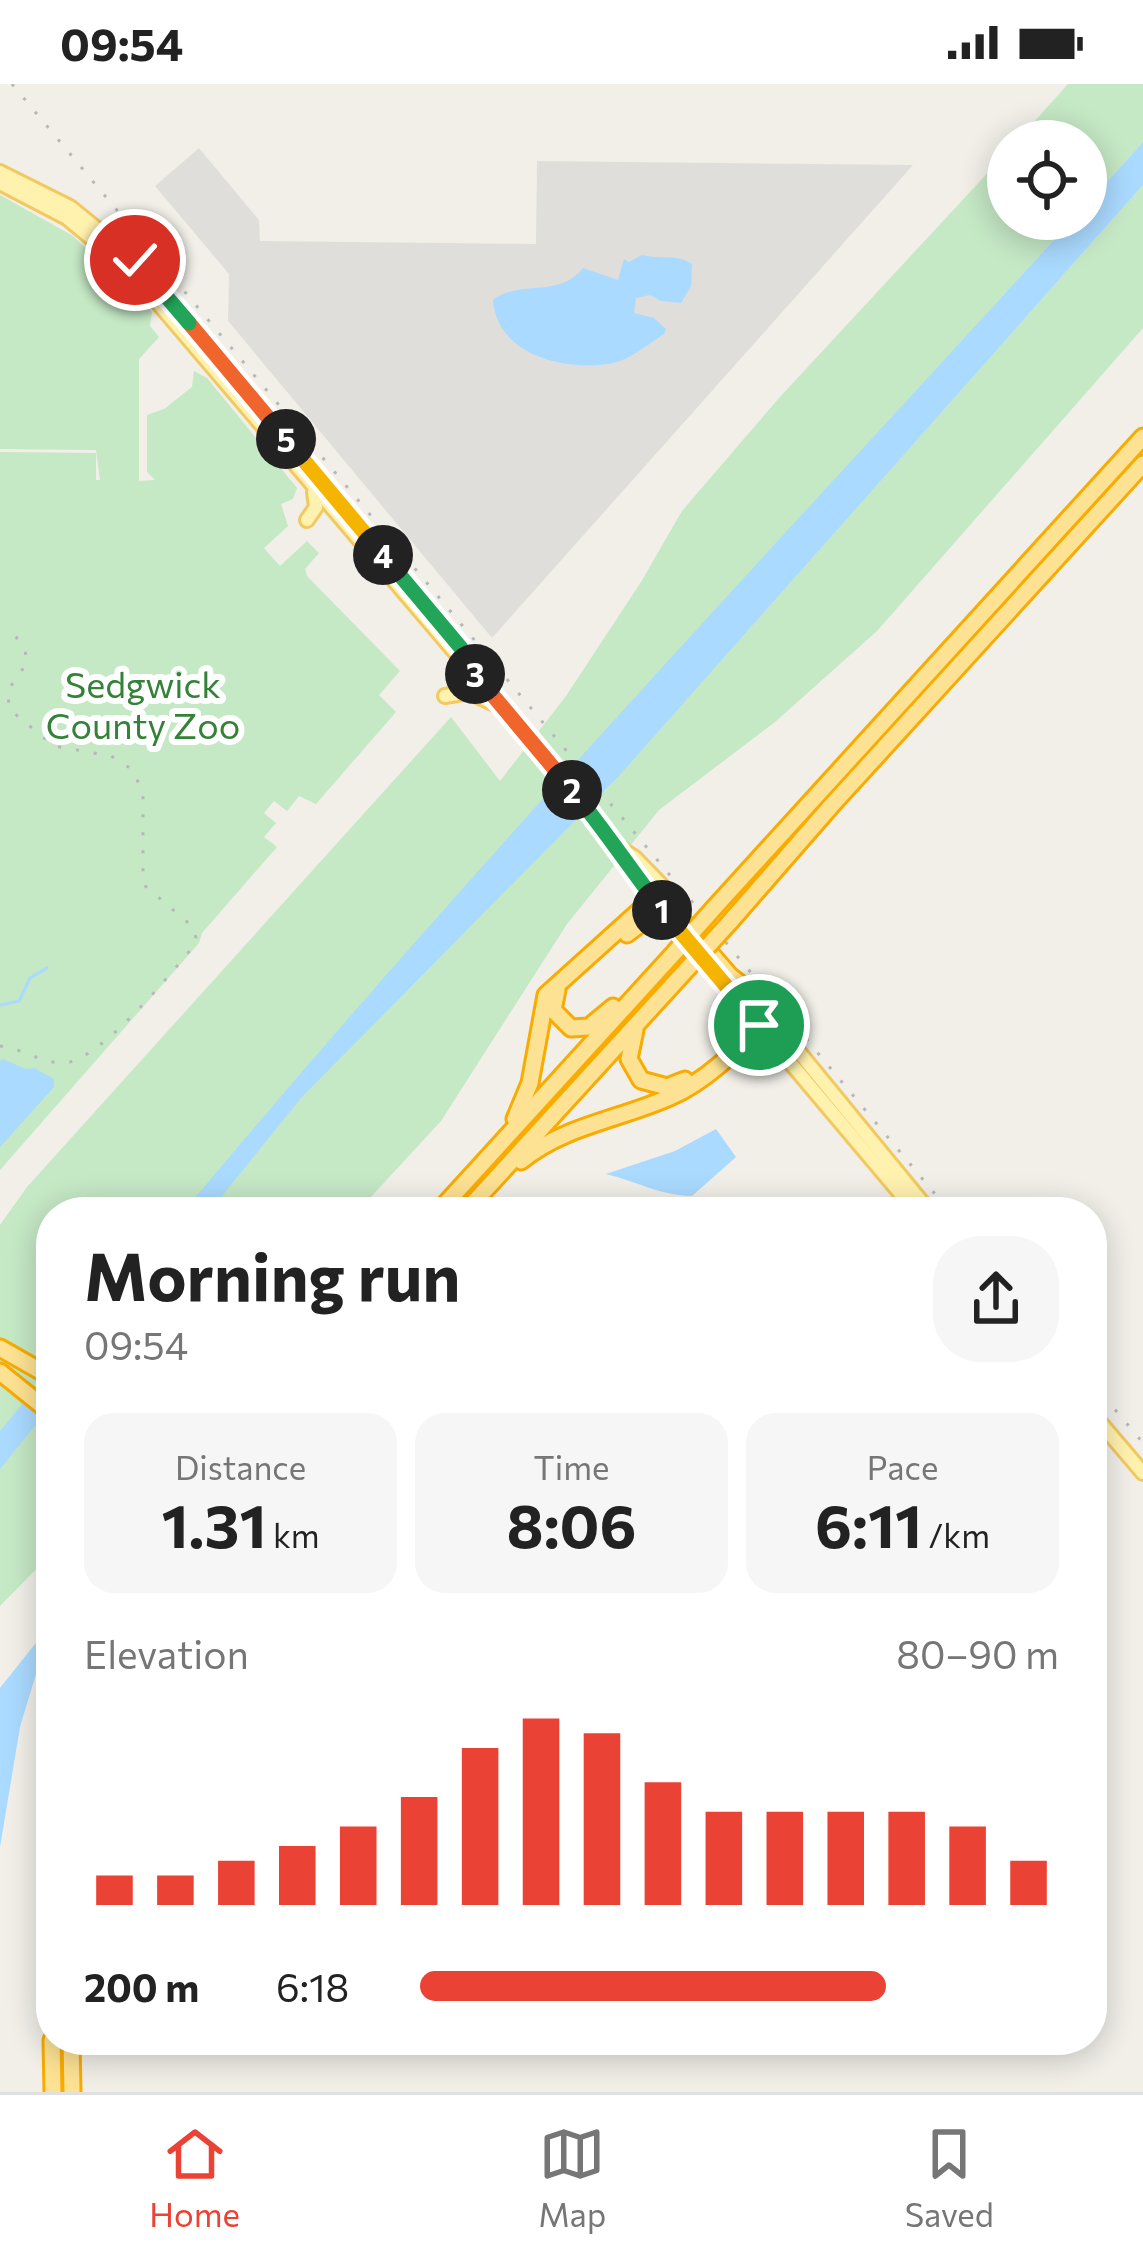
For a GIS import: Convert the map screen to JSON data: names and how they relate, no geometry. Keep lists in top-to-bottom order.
{
  "parks": ["Sedgwick County Zoo"],
  "page": {
    "status": "09:54",
    "pins": [
      "5",
      "4",
      "3",
      "2",
      "1"
    ],
    "heading": ["Morning run", "09:54"],
    "stats": [
      ["Distance", "1.31 km"],
      ["Time", "8:06"],
      ["Pace", "6:11 /km"]
    ],
    "chart": ["Elevation", "80–90 m"],
    "list": [
      {
        "name": "200 m",
        "note": "6:18"
      }
    ],
    "tabs": ["Home", "Map", "Saved"]
  }
}
